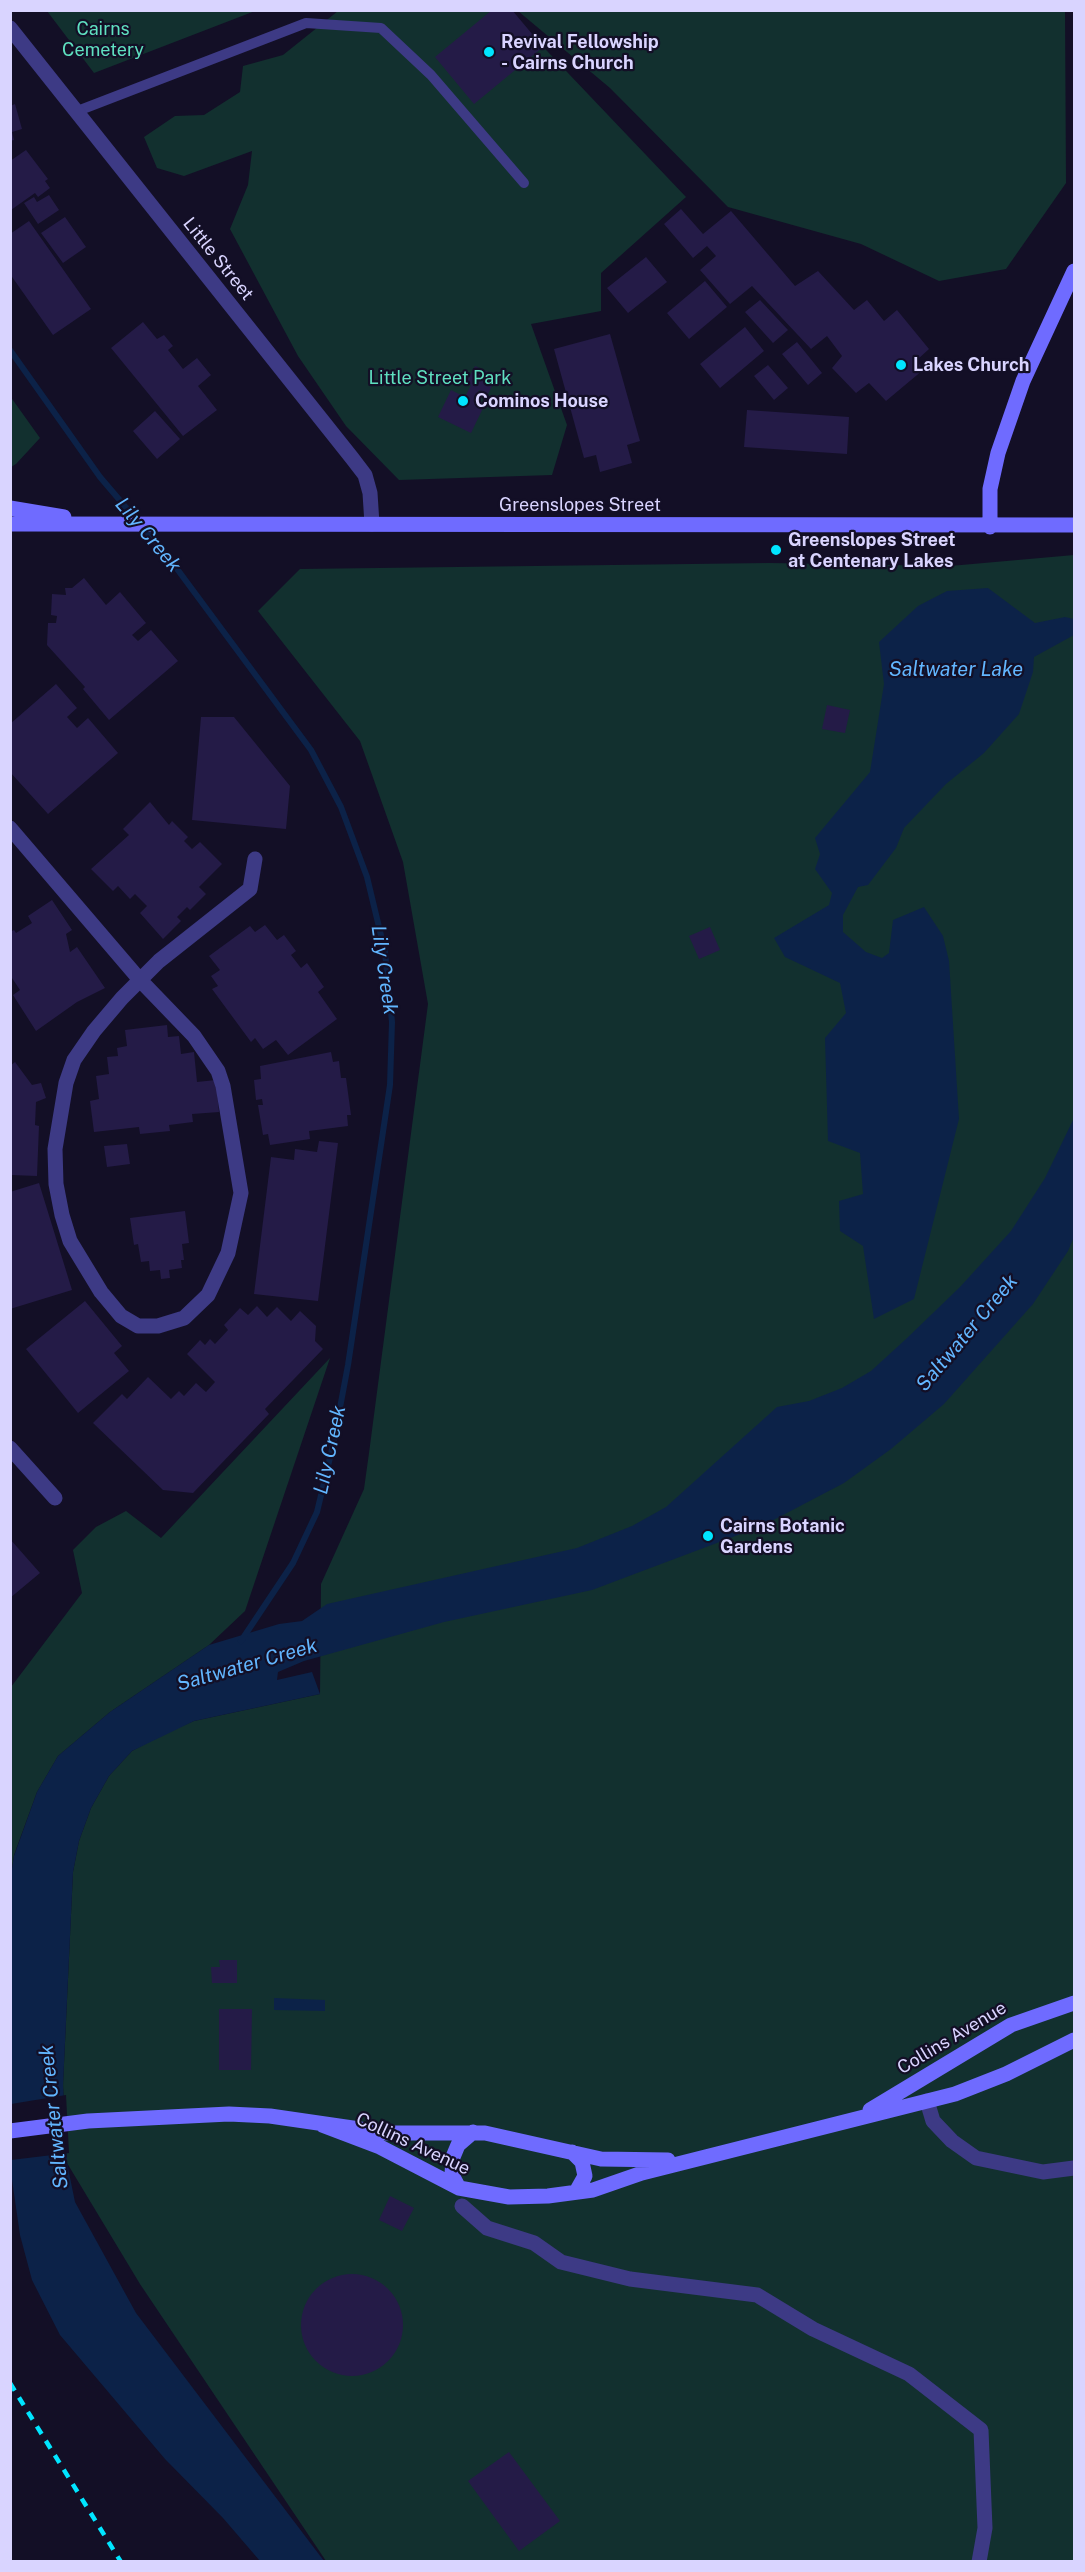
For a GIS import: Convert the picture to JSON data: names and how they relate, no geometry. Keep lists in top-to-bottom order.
{
  "streets": {
    "street": ["Little Street", "Greenslopes Street", "Collins Avenue"]
  },
  "crossings": [
    ["Little Street", "Greenslopes Street"]
  ],
  "water": ["Lily Creek", "Saltwater Lake", "Saltwater Creek"],
  "parks": ["Cairns Cemetery", "Little Street Park"],
  "places": [
    "Revival Fellowship - Cairns Church",
    "Lakes Church",
    "Cominos House",
    "Greenslopes Street at Centenary Lakes",
    "Cairns Botanic Gardens"
  ]
}
